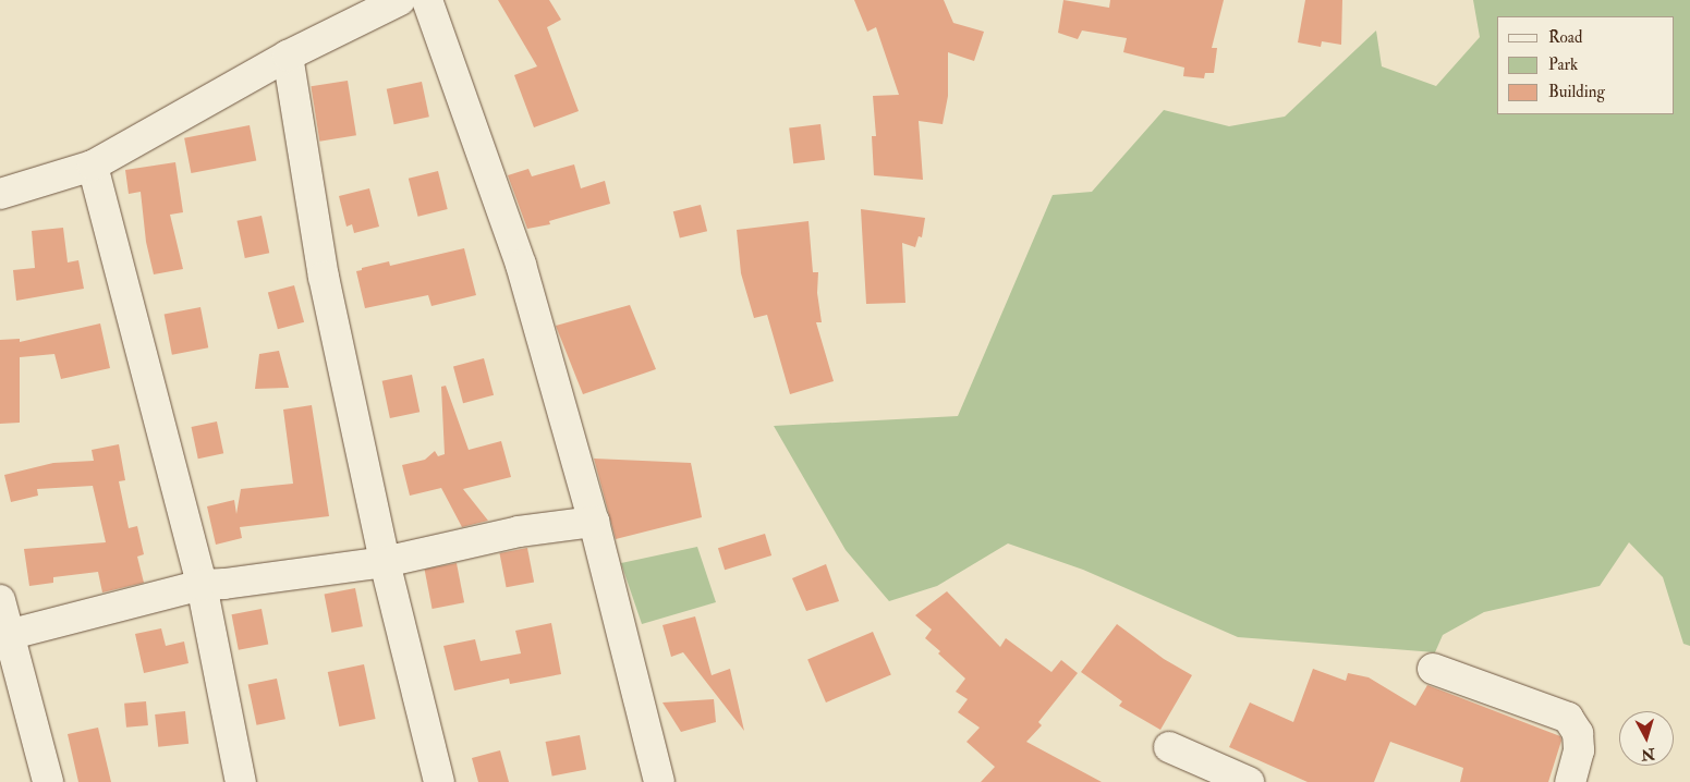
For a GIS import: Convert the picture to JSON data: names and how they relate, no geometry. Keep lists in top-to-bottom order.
{
  "legend": ["Road", "Park", "Building"],
  "north": "bottom"
}
